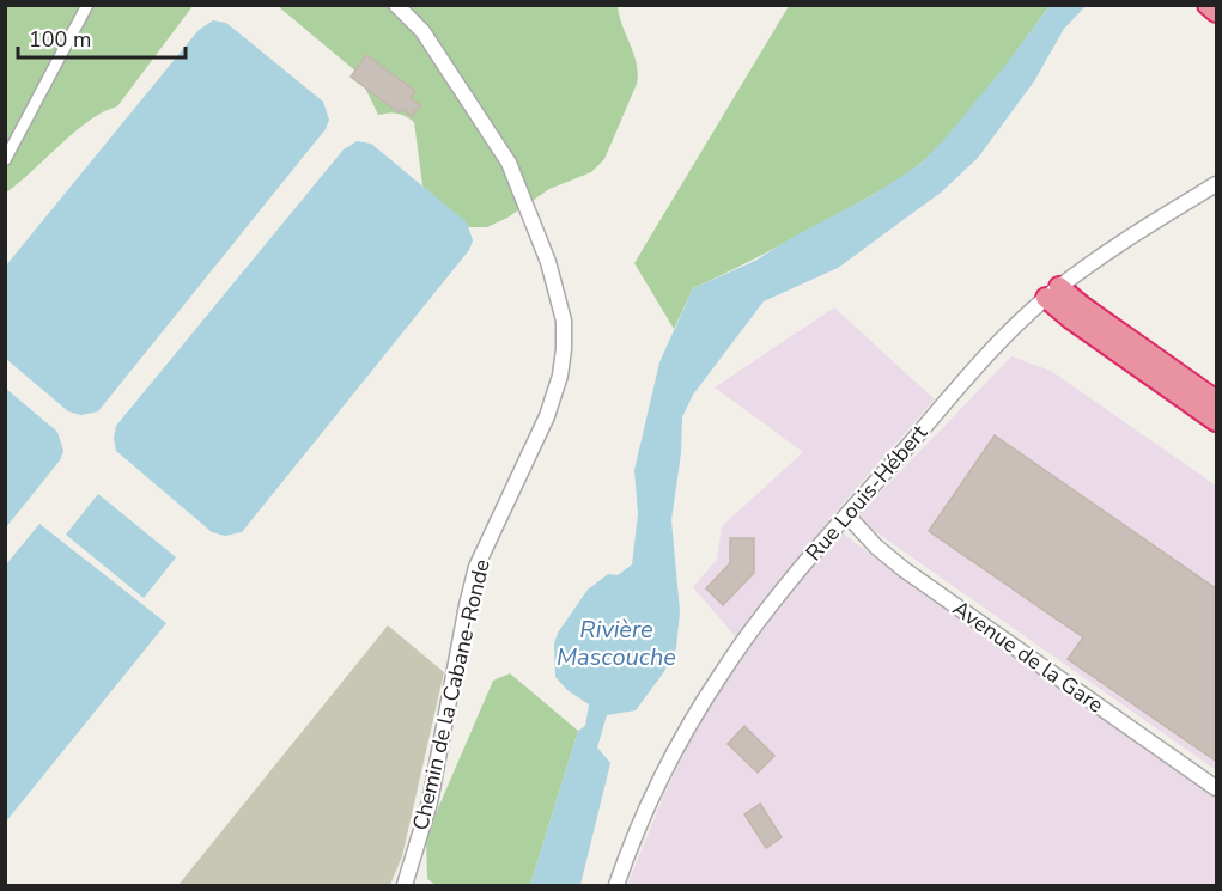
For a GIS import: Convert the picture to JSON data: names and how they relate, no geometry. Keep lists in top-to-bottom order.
{
  "streets": {
    "street": ["Rue Louis-Hébert", "Avenue de la Gare", "Chemin de la Cabane-Ronde"]
  },
  "crossings": [
    ["Rue Louis-Hébert", "Avenue de la Gare"]
  ],
  "water": ["Rivière Mascouche"],
  "scale_bar": "100 m"
}
